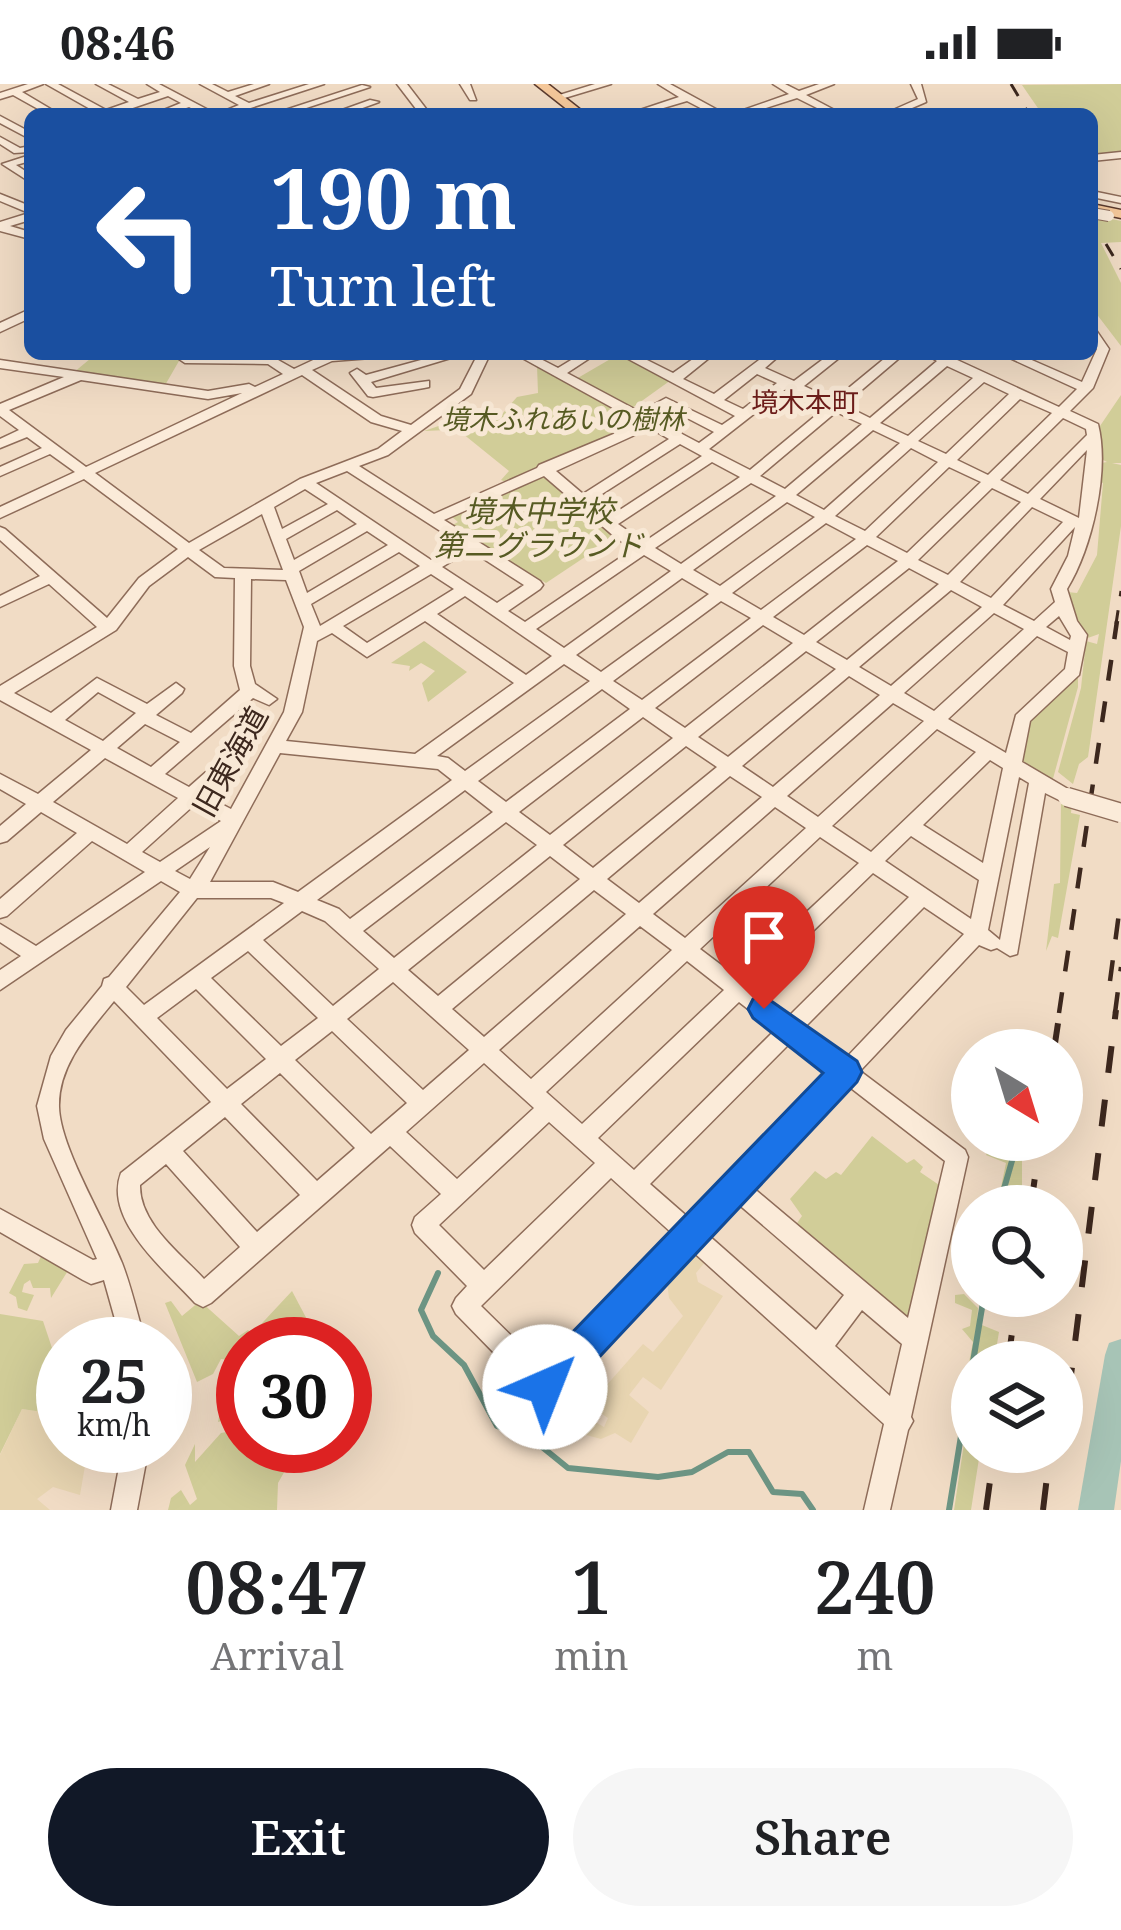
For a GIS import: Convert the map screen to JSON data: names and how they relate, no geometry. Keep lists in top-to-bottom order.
{
  "streets": {
    "street": ["旧東海道"]
  },
  "districts": ["境木本町"],
  "parks": ["境木ふれあいの樹林", "境木中学校 第二グラウンド"],
  "north": "bottom right",
  "page": {
    "status": "08:46",
    "turn": ["190 m", "Turn left"],
    "speed": "25 km/h",
    "limit": "30",
    "eta": [
      "08:47",
      "Arrival",
      "1",
      "min",
      "240",
      "m"
    ],
    "buttons": ["Exit", "Share"]
  }
}
